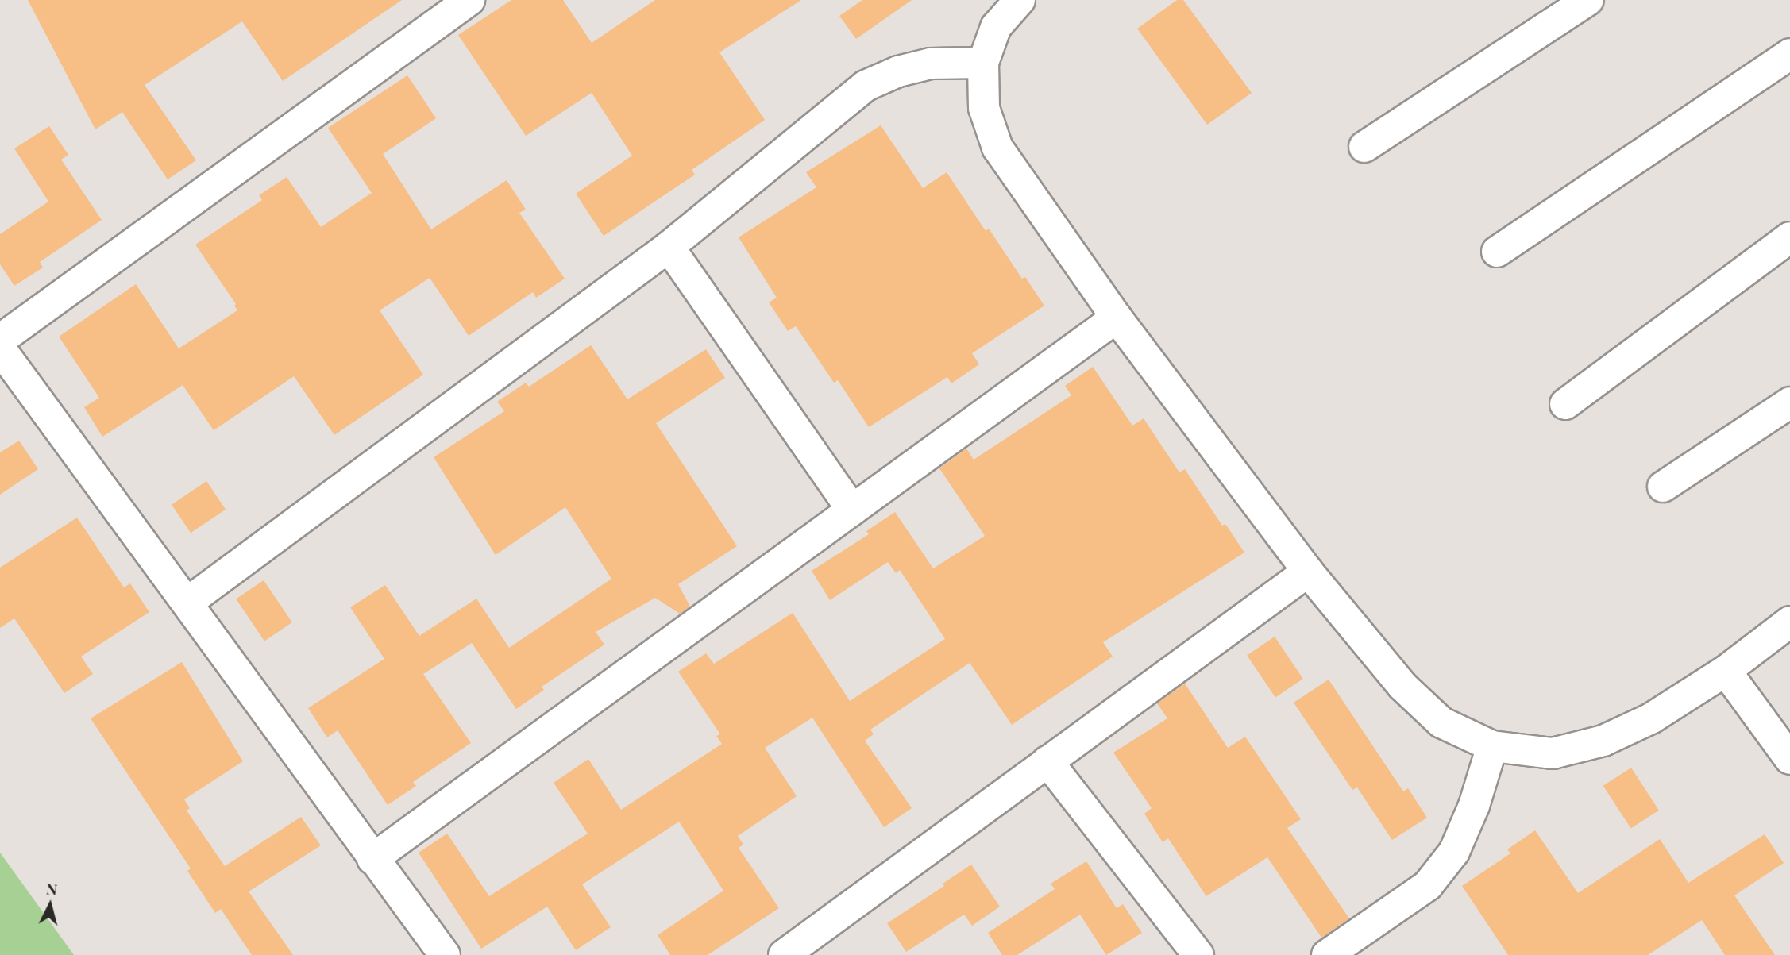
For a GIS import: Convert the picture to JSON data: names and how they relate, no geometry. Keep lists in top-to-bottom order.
{
  "north": "top"
}
